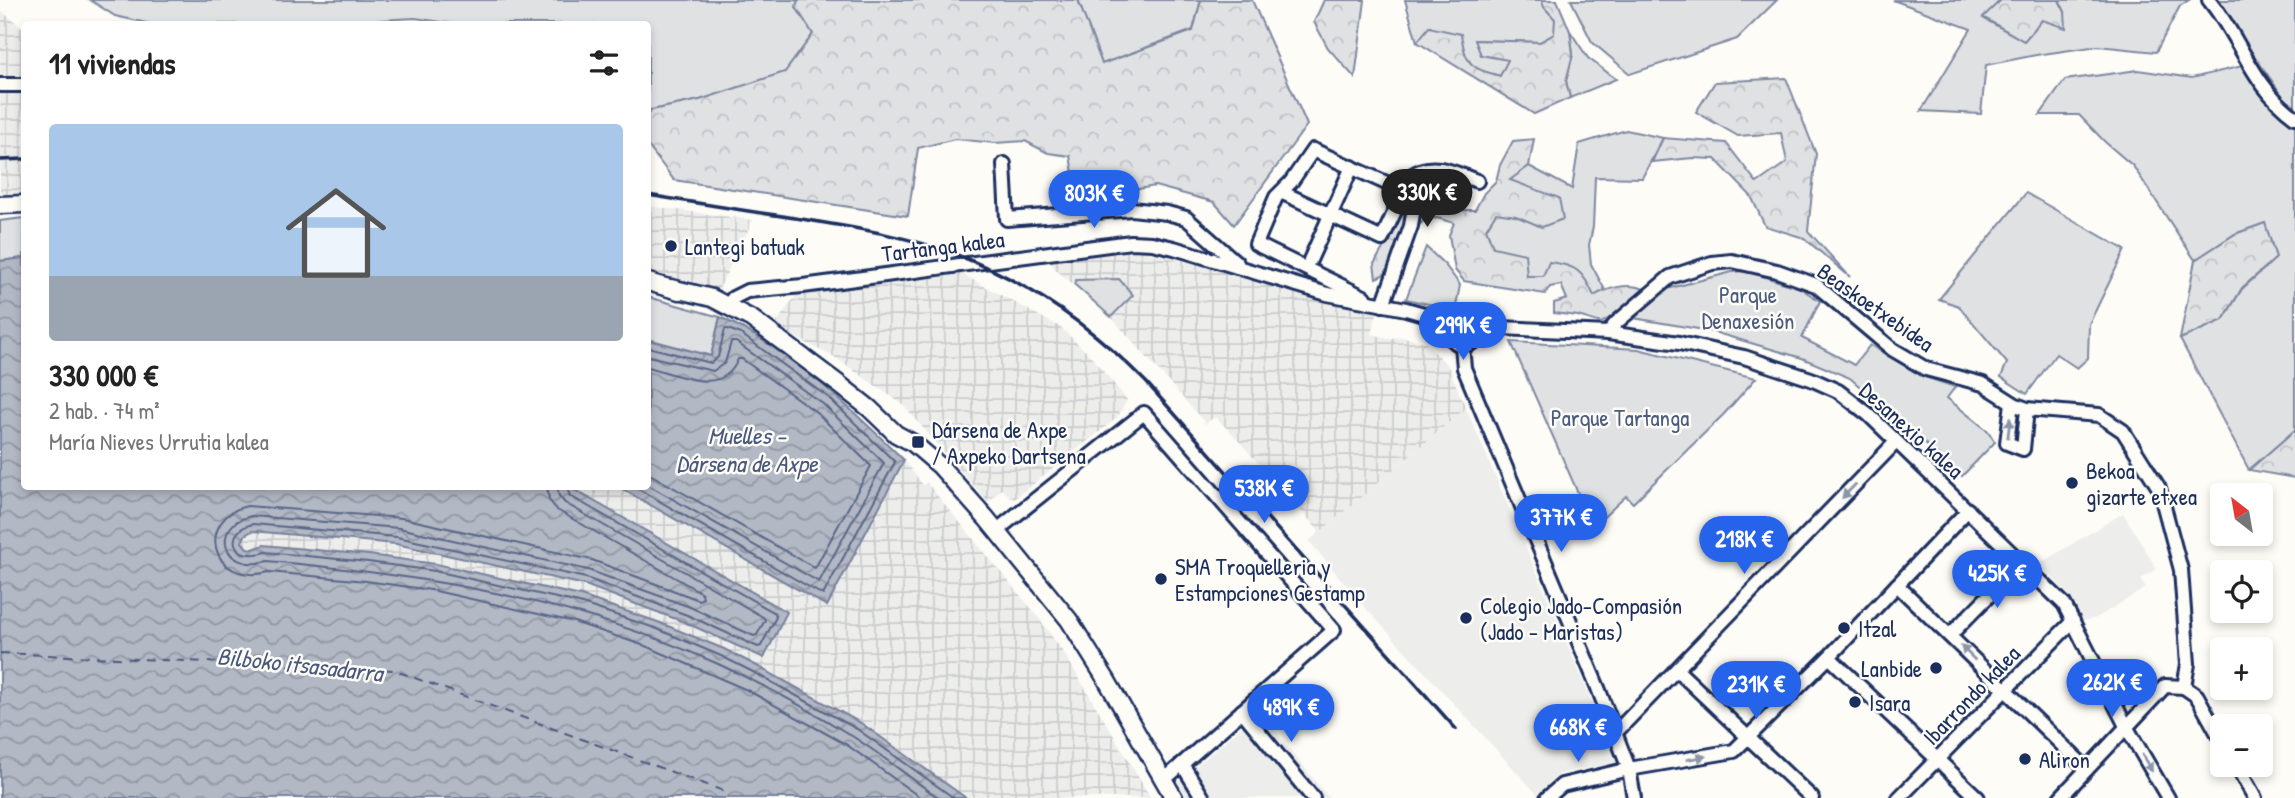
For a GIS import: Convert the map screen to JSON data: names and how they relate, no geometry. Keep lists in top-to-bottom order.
{
  "streets": {
    "street": [
      "Tartanga kalea",
      "Beaskoetxebidea",
      "Desanexio kalea",
      "Ibarrondo kalea"
    ]
  },
  "crossings": [
    ["Tartanga kalea", "Desanexio kalea"],
    ["Beaskoetxebidea", "Desanexio kalea"],
    ["Desanexio kalea", "Ibarrondo kalea"]
  ],
  "water": ["Muelles - Dársena de Axpe", "Bilboko itsasadarra"],
  "parks": ["Parque Denaxesión", "Parque Tartanga"],
  "places": {
    "other": [
      "Lantegi batuak",
      "Bekoa gizarte etxea",
      "SMA Troquelleria y Estampciones Gestamp",
      "Colegio Jado-Compasión (Jado - Maristas)",
      "Itzal",
      "Lanbide",
      "Isara",
      "Aliron"
    ],
    "transit": ["Dársena de Axpe / Axpeko Dartsena"]
  },
  "north": "top left",
  "page": {
    "heading": "11 viviendas",
    "list": [
      {
        "name": "330 000 €",
        "note": "2 hab. · 74 m² · María Nieves Urrutia kalea"
      }
    ],
    "price": [
      "330K €",
      "803K €",
      "299K €",
      "538K €",
      "377K €",
      "218K €",
      "425K €",
      "262K €",
      "231K €",
      "489K €",
      "668K €"
    ],
    "map_buttons": ["+", "−"]
  }
}
